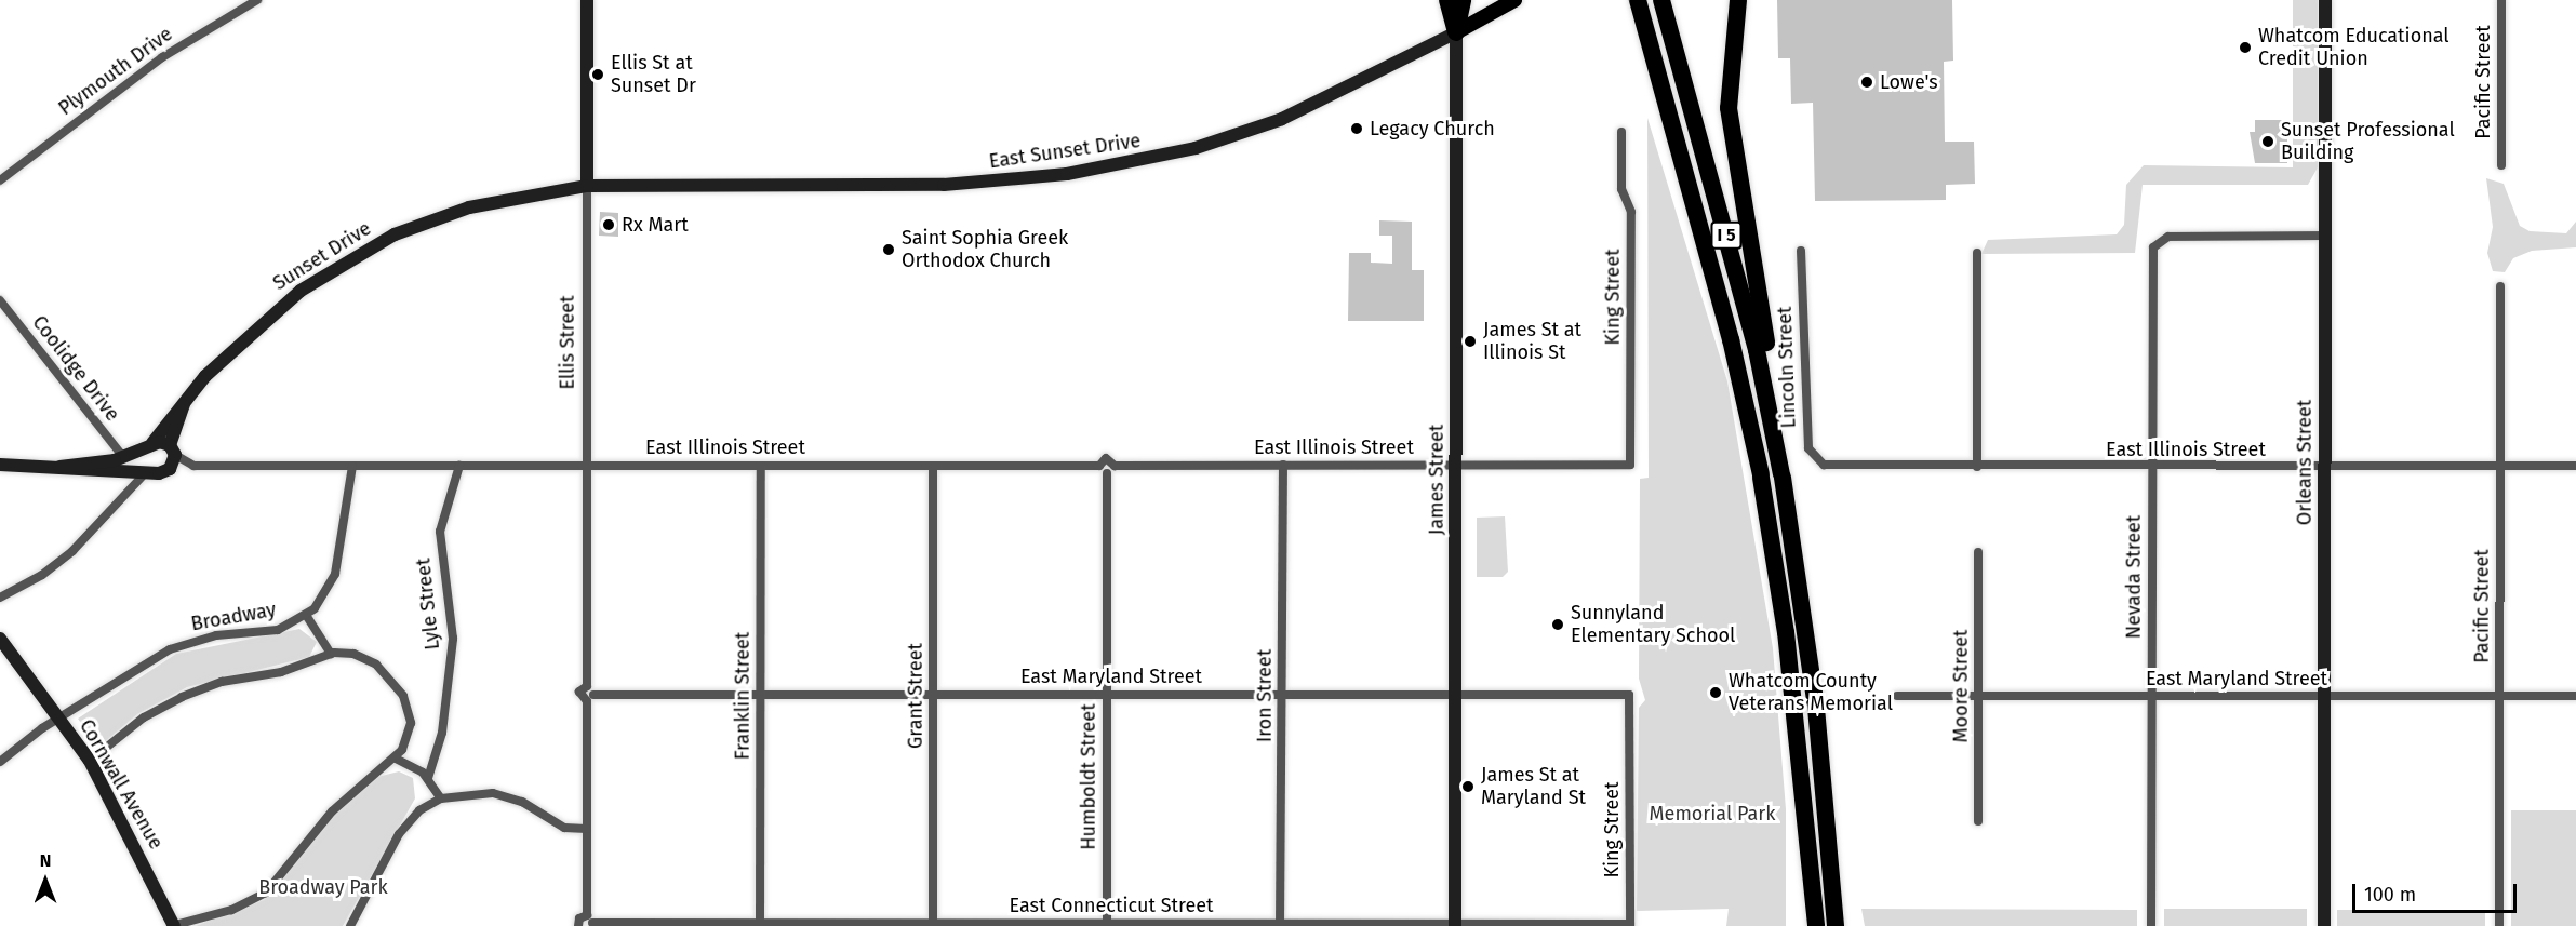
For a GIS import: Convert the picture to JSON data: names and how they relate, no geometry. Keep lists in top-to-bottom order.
{
  "streets": {
    "highway": ["I 5"],
    "main road": [
      "East Sunset Drive",
      "Sunset Drive",
      "Ellis Street",
      "Orleans Street",
      "James Street",
      "Cornwall Avenue"
    ],
    "street": [
      "Plymouth Drive",
      "Pacific Street",
      "King Street",
      "Lincoln Street",
      "Coolidge Drive",
      "East Illinois Street",
      "Nevada Street",
      "Lyle Street",
      "Broadway",
      "East Maryland Street",
      "Moore Street",
      "Franklin Street",
      "Grant Street",
      "Iron Street",
      "Humboldt Street",
      "East Connecticut Street"
    ]
  },
  "crossings": [
    ["Pacific Street", "East Illinois Street"],
    ["Pacific Street", "East Maryland Street"],
    ["East Sunset Drive", "Sunset Drive"],
    ["East Sunset Drive", "Ellis Street"],
    ["East Sunset Drive", "James Street"],
    ["Sunset Drive", "Ellis Street"],
    ["Sunset Drive", "East Illinois Street"],
    ["King Street", "East Illinois Street"],
    ["King Street", "East Maryland Street"],
    ["King Street", "East Connecticut Street"],
    ["Ellis Street", "East Illinois Street"],
    ["Ellis Street", "East Maryland Street"],
    ["Lincoln Street", "East Illinois Street"],
    ["East Illinois Street", "Orleans Street"],
    ["East Illinois Street", "James Street"],
    ["East Illinois Street", "Nevada Street"],
    ["East Illinois Street", "Lyle Street"],
    ["East Illinois Street", "Broadway"],
    ["East Illinois Street", "Franklin Street"],
    ["East Illinois Street", "Grant Street"],
    ["East Illinois Street", "Iron Street"],
    ["Orleans Street", "Nevada Street"],
    ["Orleans Street", "East Maryland Street"],
    ["James Street", "East Maryland Street"],
    ["James Street", "East Connecticut Street"],
    ["Nevada Street", "East Maryland Street"],
    ["Broadway", "Cornwall Avenue"],
    ["East Maryland Street", "Moore Street"],
    ["East Maryland Street", "Franklin Street"],
    ["East Maryland Street", "Grant Street"],
    ["East Maryland Street", "Iron Street"],
    ["East Maryland Street", "Humboldt Street"],
    ["Franklin Street", "East Connecticut Street"],
    ["Grant Street", "East Connecticut Street"],
    ["Iron Street", "East Connecticut Street"],
    ["Humboldt Street", "East Connecticut Street"]
  ],
  "parks": ["Memorial Park", "Broadway Park"],
  "places": [
    "Whatcom Educational Credit Union",
    "Ellis St at Sunset Dr",
    "Lowe's",
    "Legacy Church",
    "Sunset Professional Building",
    "Rx Mart",
    "Saint Sophia Greek Orthodox Church",
    "James St at Illinois St",
    "Sunnyland Elementary School",
    "Whatcom County Veterans Memorial",
    "James St at Maryland St"
  ],
  "scale_bar": "100 m",
  "north": "top"
}
